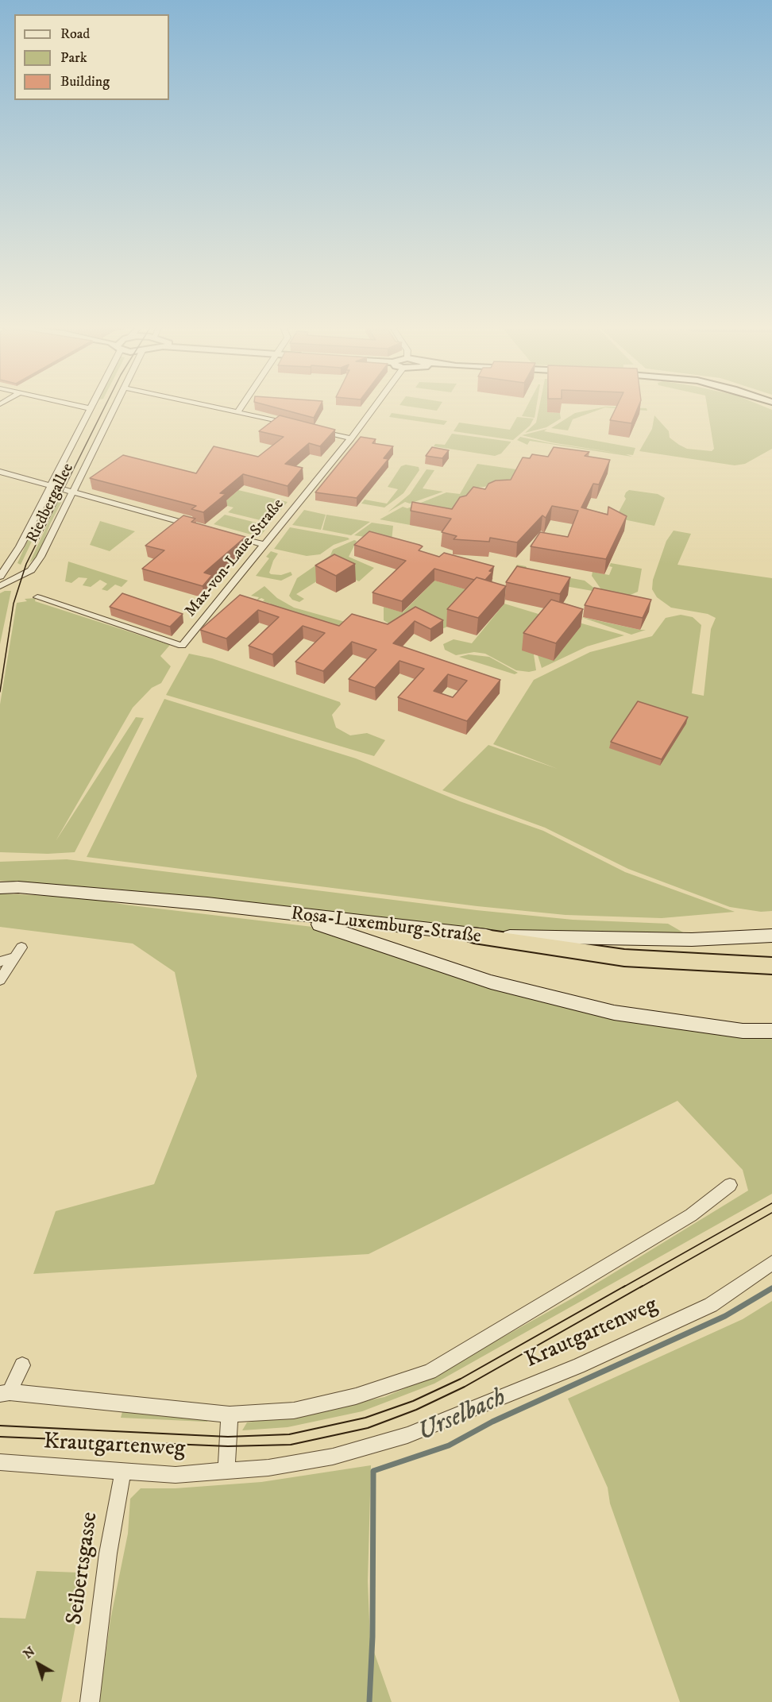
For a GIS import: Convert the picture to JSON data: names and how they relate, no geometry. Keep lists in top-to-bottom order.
{
  "streets": {
    "highway": ["Rosa-Luxemburg-Straße"],
    "street": [
      "Riedbergallee",
      "Max-von-Laue-Straße",
      "Krautgartenweg",
      "Seibertsgasse"
    ]
  },
  "crossings": [
    ["Krautgartenweg", "Seibertsgasse"]
  ],
  "water": ["Urselbach"],
  "legend": ["Road", "Park", "Building"],
  "north": "top left"
}
